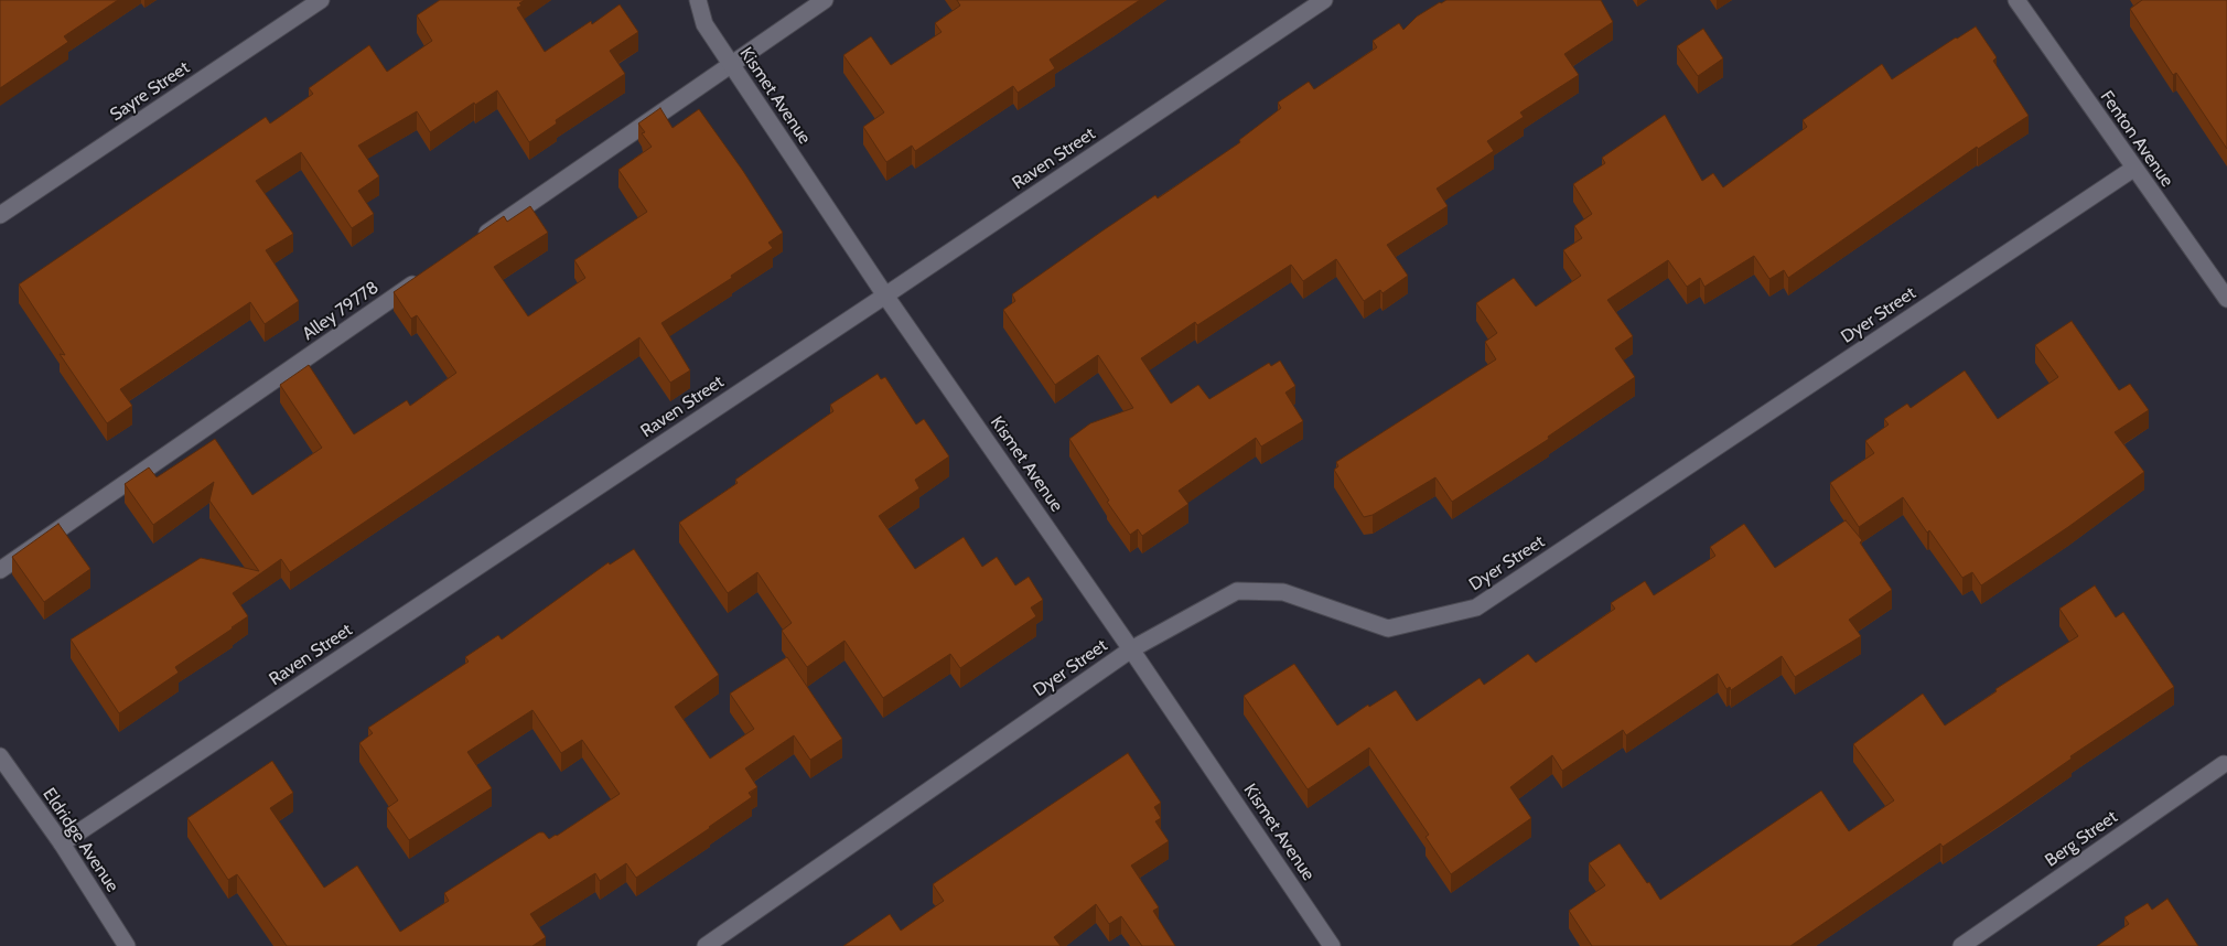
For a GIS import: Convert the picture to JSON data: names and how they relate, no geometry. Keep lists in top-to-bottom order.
{
  "streets": {
    "street": [
      "Sayre Street",
      "Kismet Avenue",
      "Fenton Avenue",
      "Raven Street",
      "Alley 79778",
      "Dyer Street",
      "Berg Street",
      "Eldridge Avenue"
    ]
  },
  "crossings": [
    ["Kismet Avenue", "Raven Street"],
    ["Kismet Avenue", "Dyer Street"],
    ["Fenton Avenue", "Dyer Street"],
    ["Raven Street", "Eldridge Avenue"]
  ]
}
